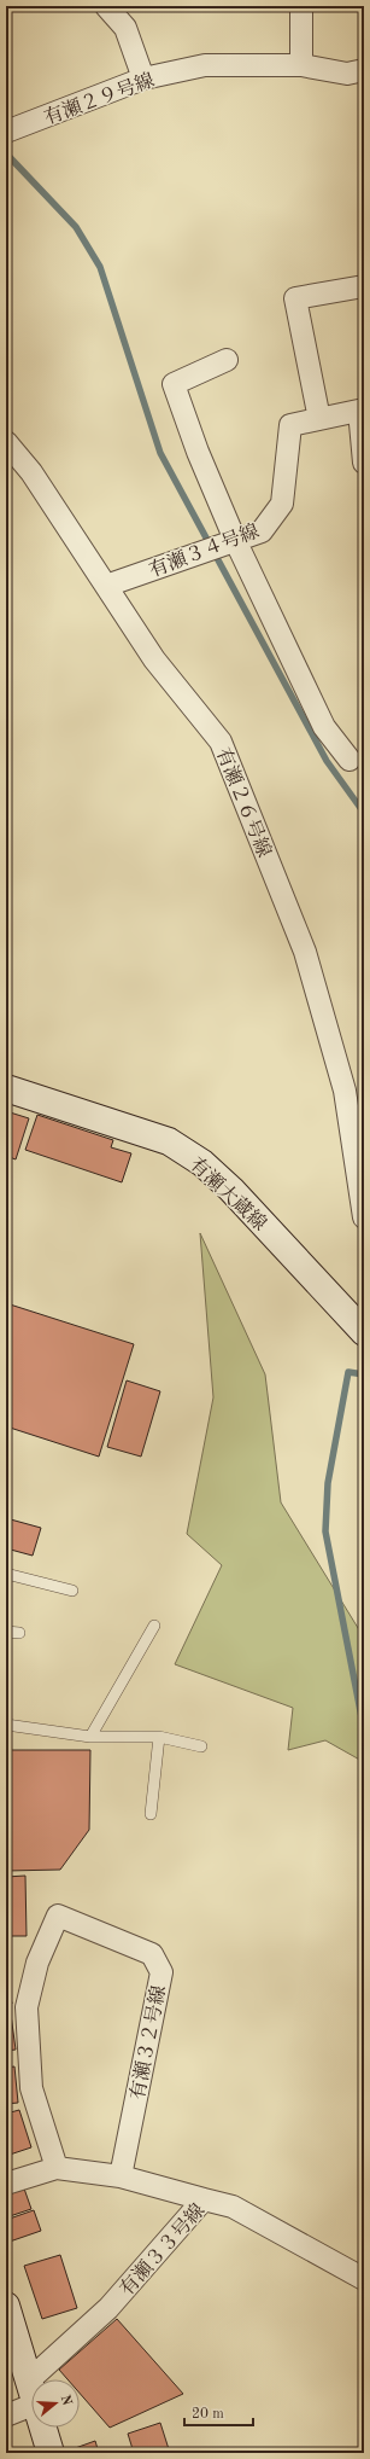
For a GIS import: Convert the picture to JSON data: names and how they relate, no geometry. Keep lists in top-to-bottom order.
{
  "streets": {
    "main road": ["有瀬大蔵線"],
    "street": [
      "有瀬２９号線",
      "有瀬３４号線",
      "有瀬２６号線",
      "有瀬３２号線",
      "有瀬３３号線"
    ]
  },
  "crossings": [
    ["有瀬３４号線", "有瀬２６号線"]
  ],
  "scale_bar": "20 m",
  "north": "right"
}
